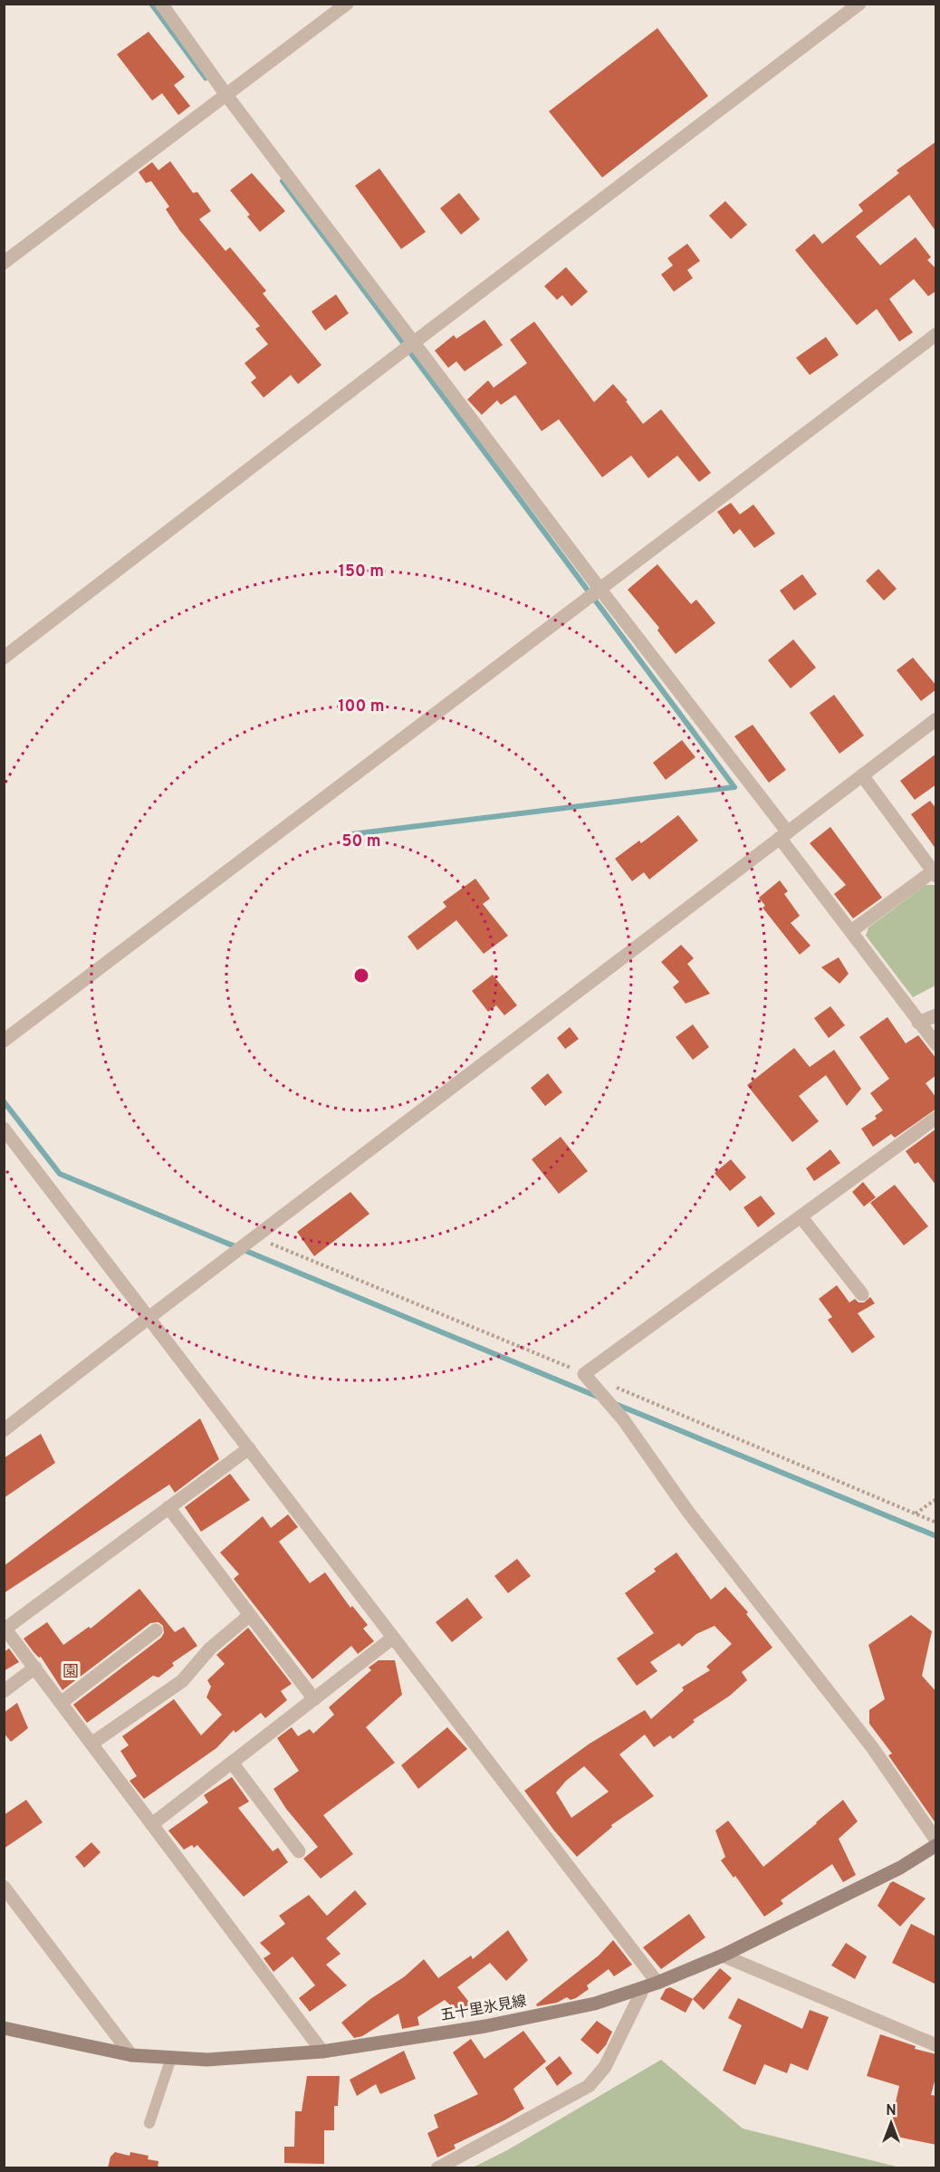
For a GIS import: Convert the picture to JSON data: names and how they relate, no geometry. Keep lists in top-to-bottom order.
{
  "streets": {
    "main road": ["五十里氷見線"]
  },
  "districts": ["園"],
  "north": "top",
  "rings": ["150 m", "100 m", "50 m"]
}
